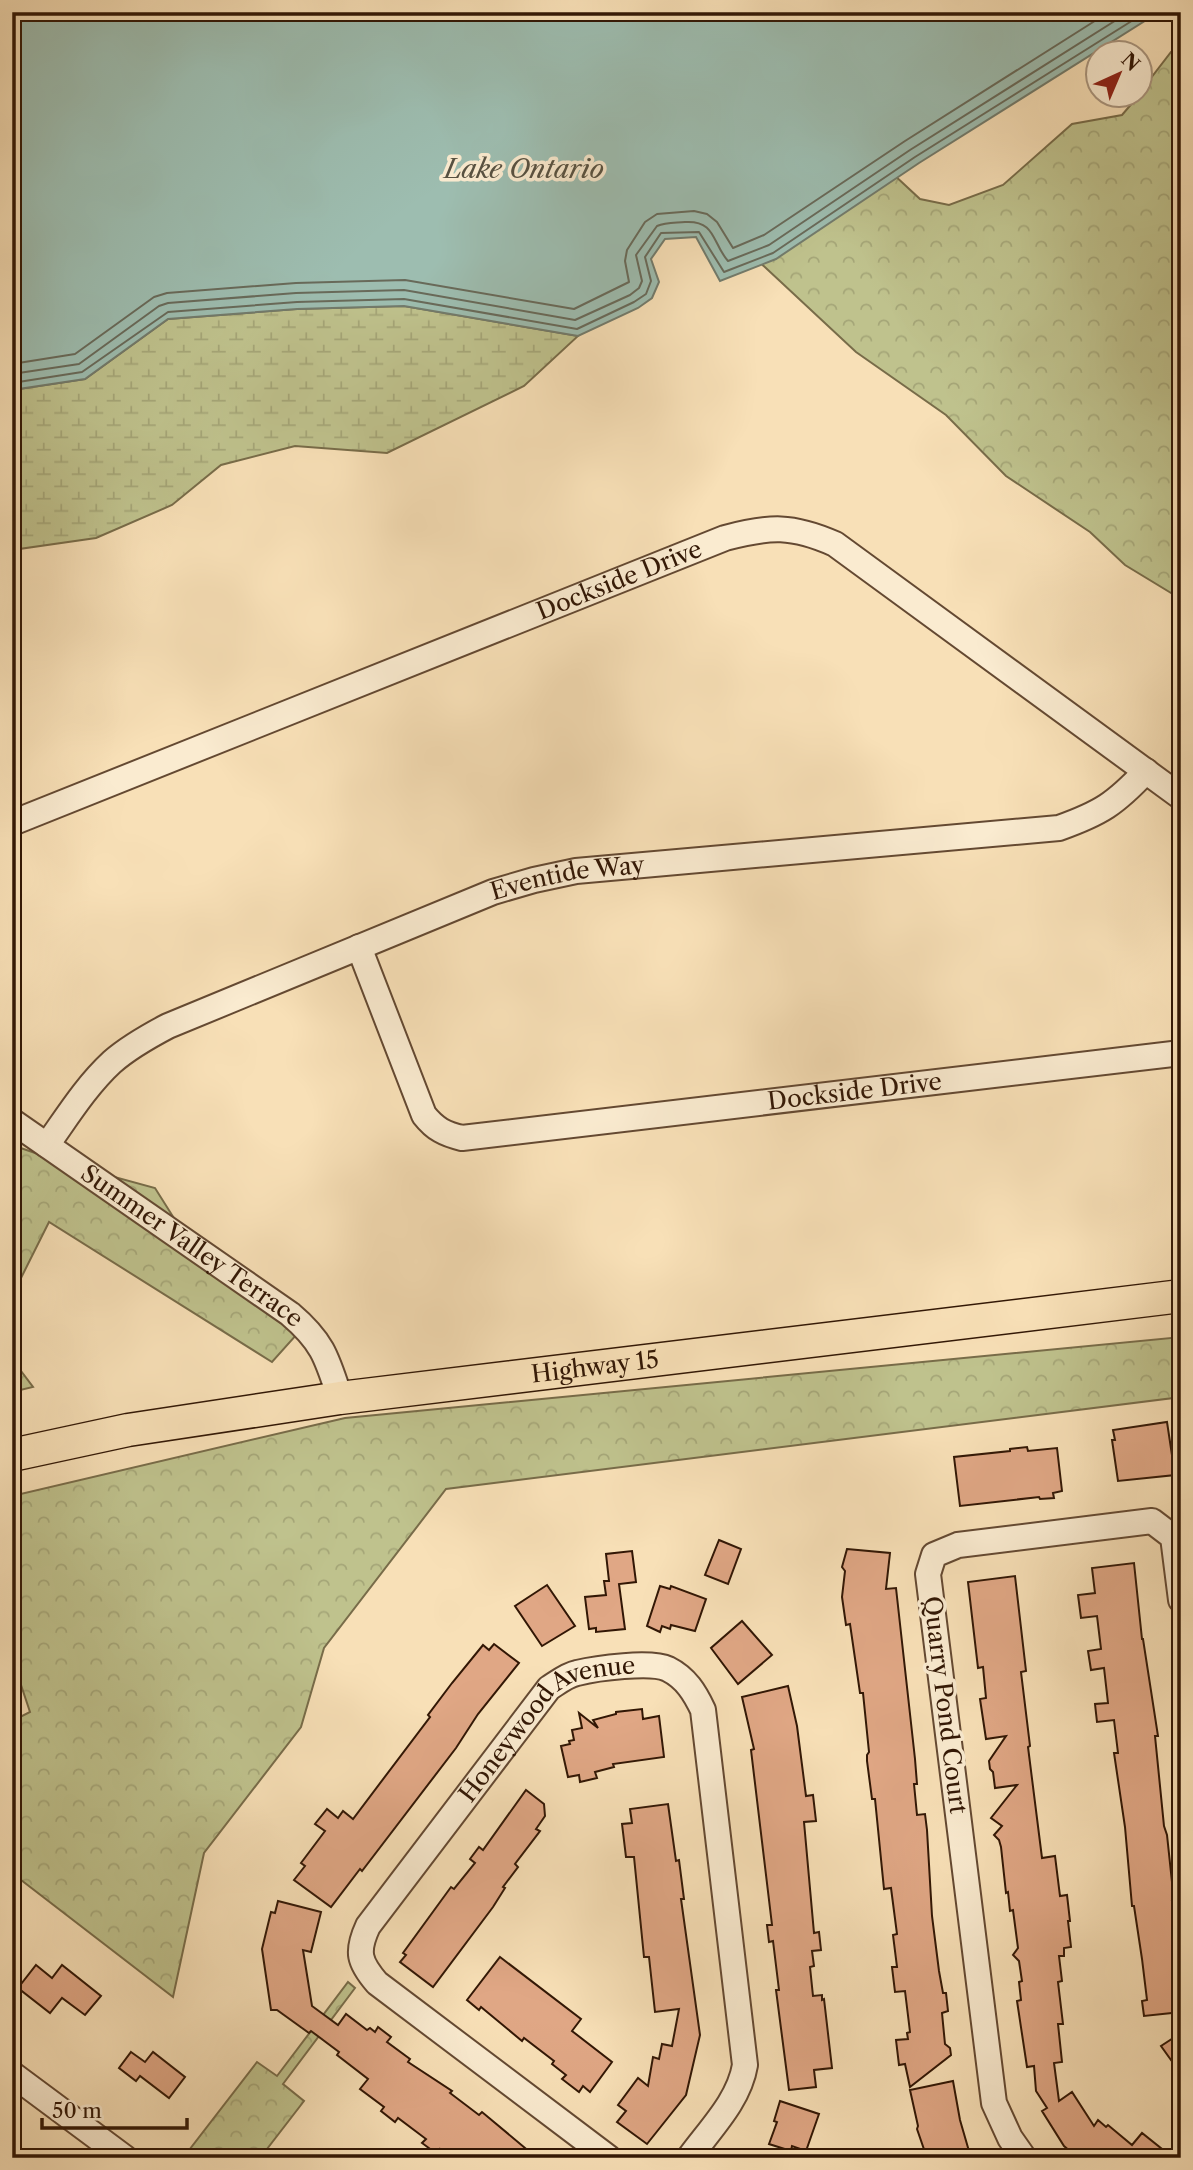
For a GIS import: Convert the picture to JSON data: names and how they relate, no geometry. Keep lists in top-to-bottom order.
{
  "streets": {
    "main road": ["Highway 15"],
    "street": [
      "Dockside Drive",
      "Eventide Way",
      "Summer Valley Terrace",
      "Quarry Pond Court",
      "Honeywood Avenue"
    ]
  },
  "crossings": [
    ["Dockside Drive", "Eventide Way"],
    ["Eventide Way", "Summer Valley Terrace"],
    ["Summer Valley Terrace", "Highway 15"]
  ],
  "water": ["Lake Ontario"],
  "scale_bar": "50 m",
  "north": "top right"
}
